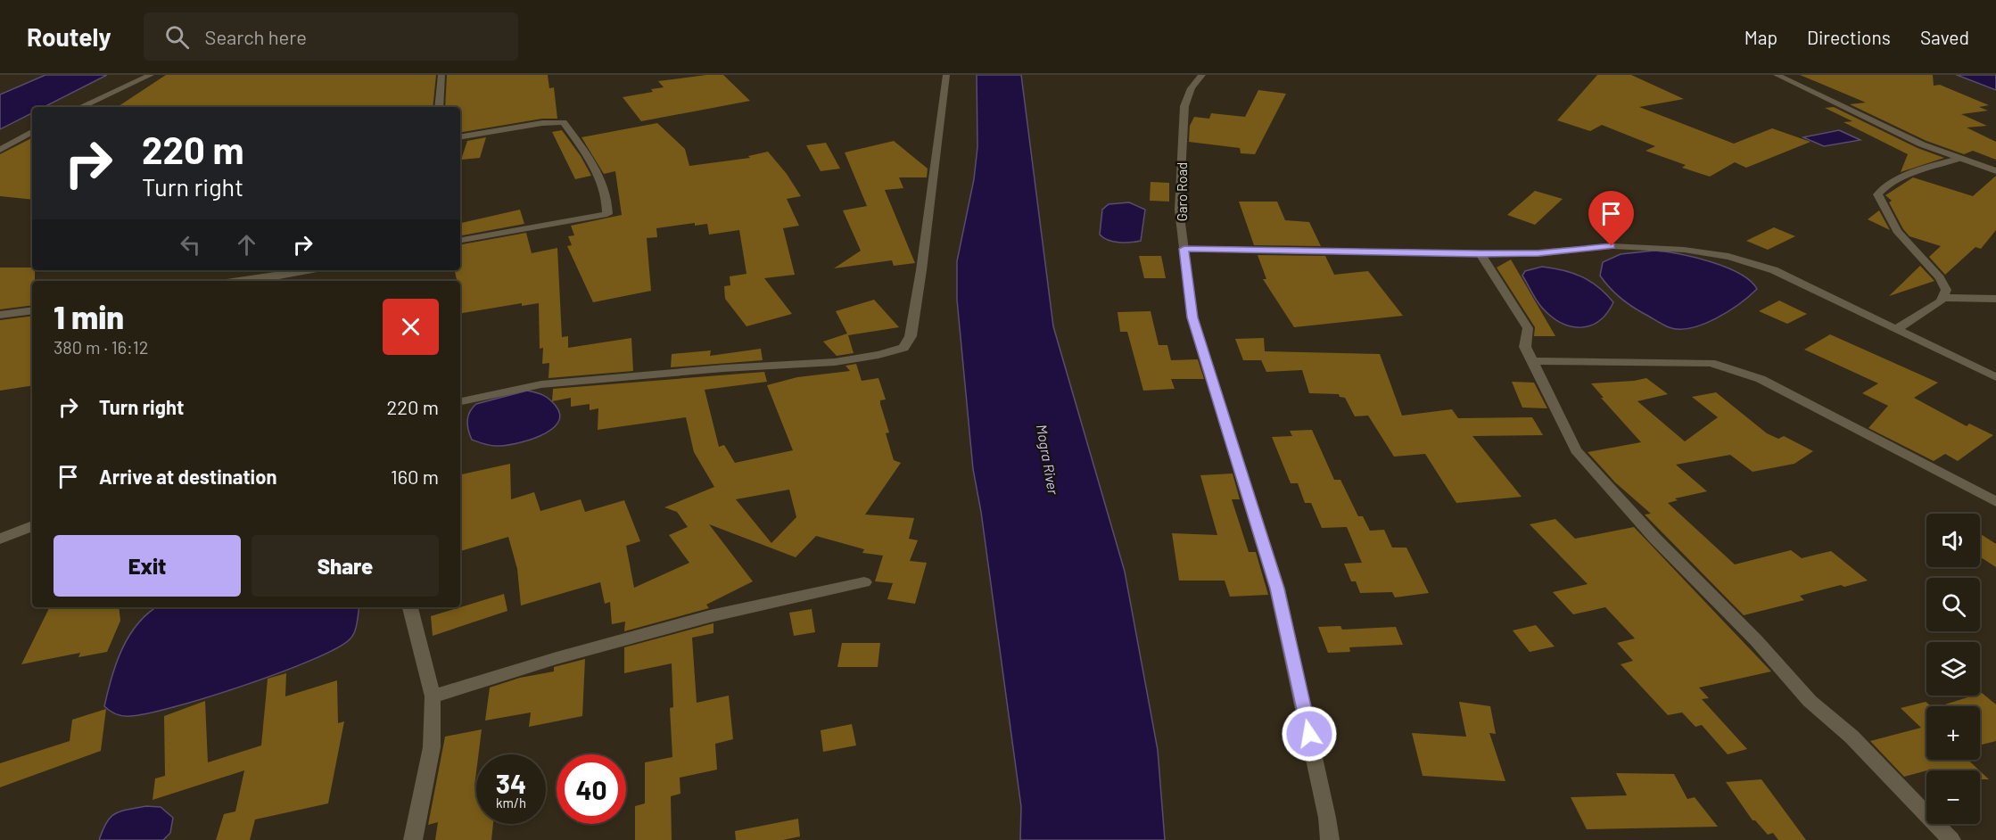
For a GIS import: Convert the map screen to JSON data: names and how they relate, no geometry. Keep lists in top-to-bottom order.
{
  "streets": {
    "street": ["Garo Road"]
  },
  "water": ["Mogra River"],
  "page": {
    "header": "Routely",
    "search": "Search here",
    "nav": ["Map", "Directions", "Saved"],
    "turn": ["220 m", "Turn right"],
    "heading": ["1 min", "380 m · 16:12"],
    "list": [
      {
        "name": "Turn right",
        "value": "220 m"
      },
      {
        "name": "Arrive at destination",
        "value": "160 m"
      }
    ],
    "map_buttons": ["+", "−"],
    "buttons": ["Exit", "Share"],
    "speed": "34 km/h",
    "limit": "40"
  }
}
